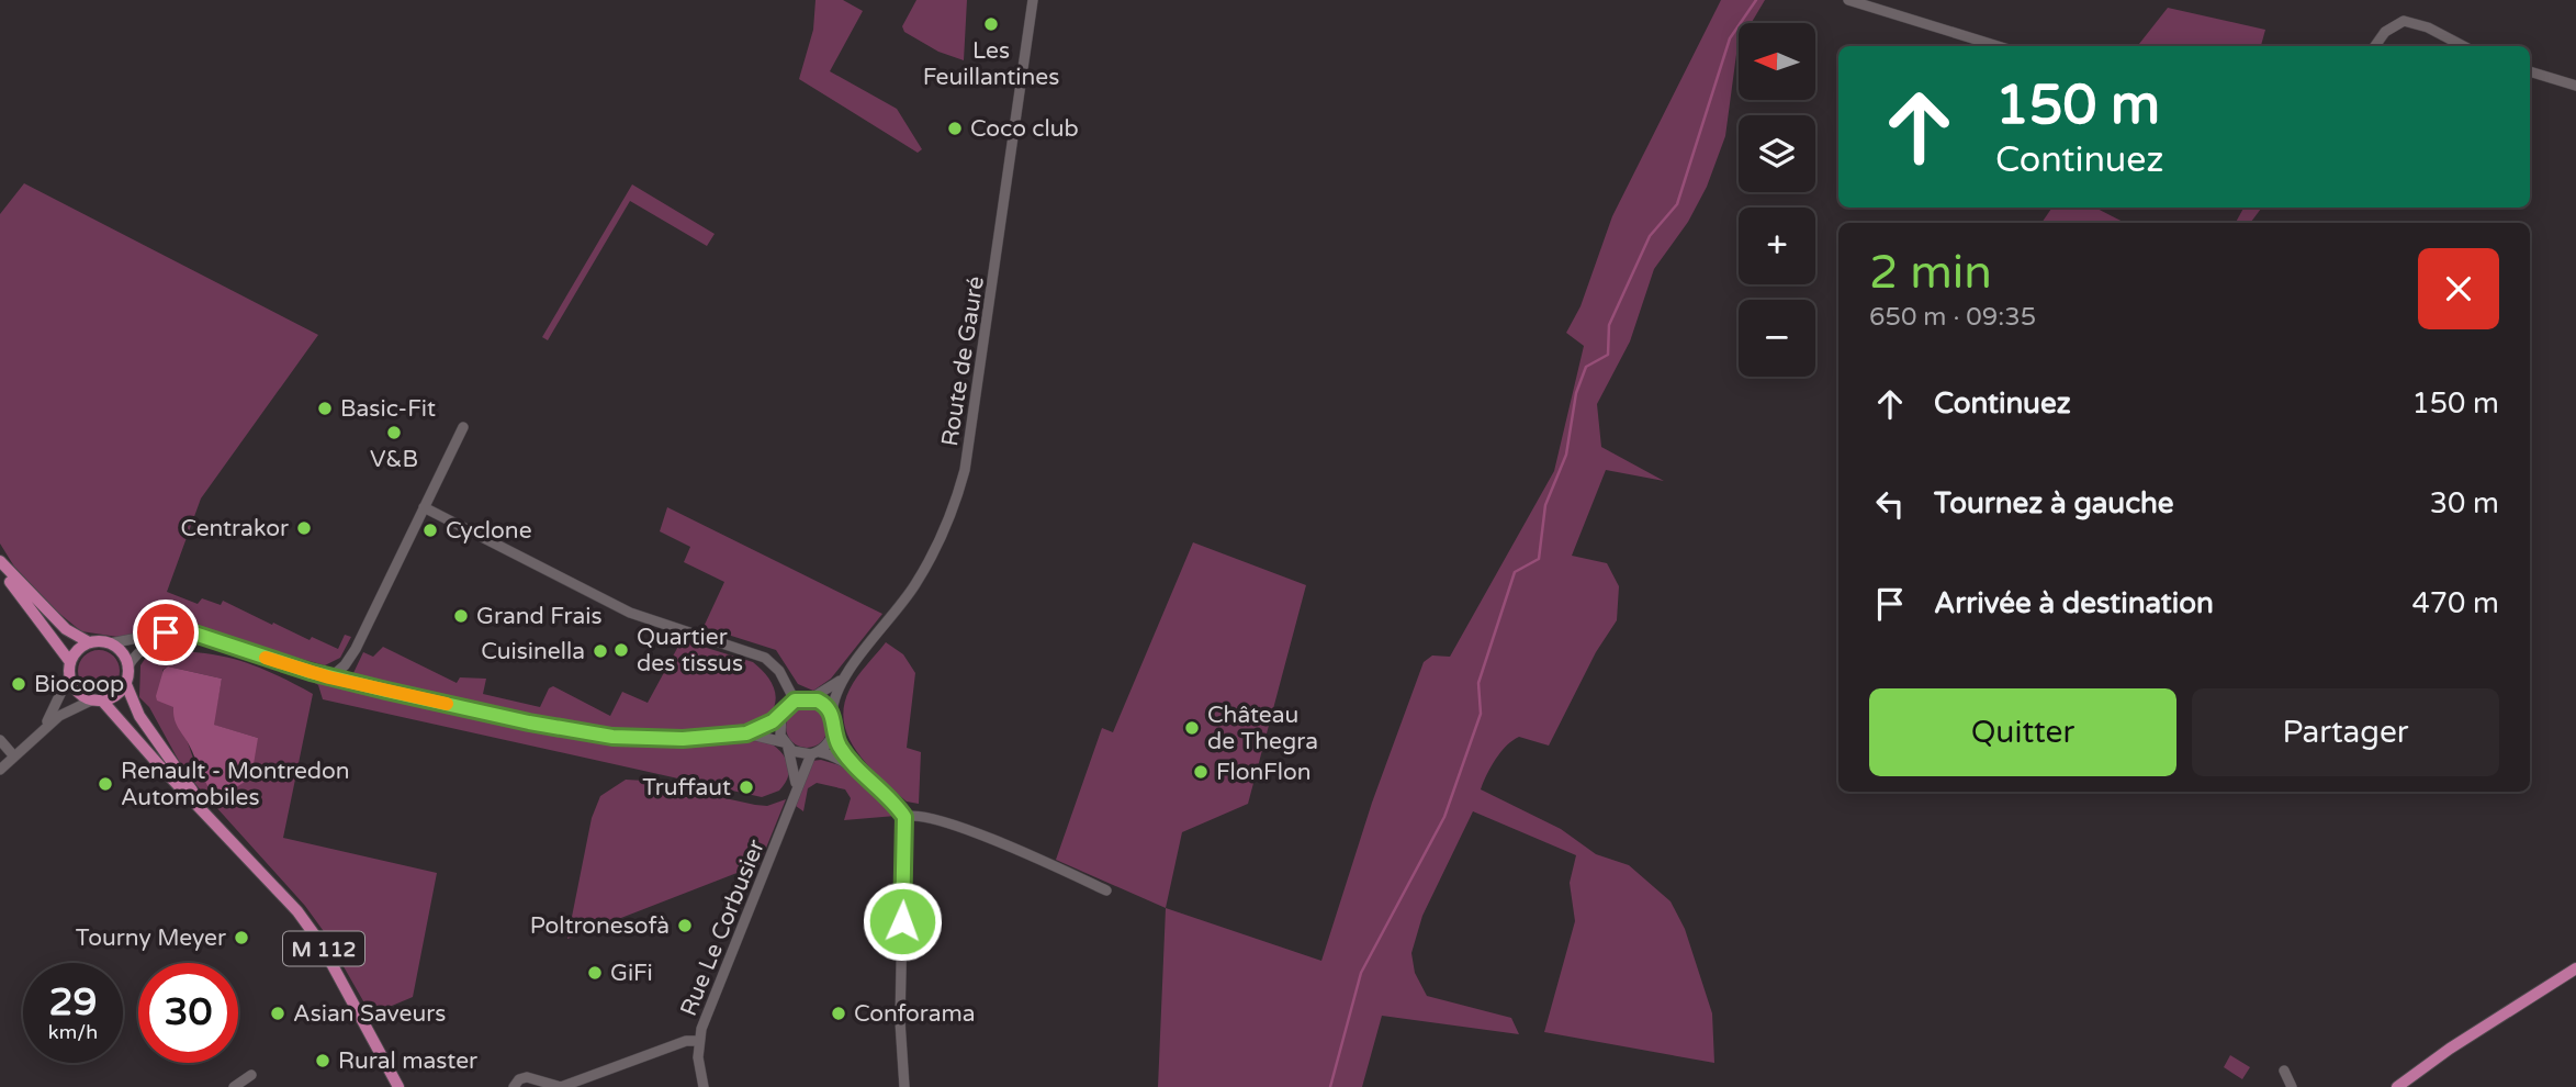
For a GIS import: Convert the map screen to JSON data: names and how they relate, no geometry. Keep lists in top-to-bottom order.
{
  "streets": {
    "main road": ["M 112"],
    "street": ["Route de Gauré", "Rue Le Corbusier"]
  },
  "crossings": [
    ["Route de Gauré", "Rue Le Corbusier"]
  ],
  "places": [
    "Les Feuillantines",
    "Coco club",
    "Basic-Fit",
    "V&B",
    "Centrakor",
    "Cyclone",
    "Grand Frais",
    "Quartier des tissus",
    "Cuisinella",
    "Biocoop",
    "Château de Thegra",
    "FlonFlon",
    "Renault - Montredon Automobiles",
    "Truffaut",
    "Poltronesofà",
    "Tourny Meyer",
    "GiFi",
    "Asian Saveurs",
    "Conforama",
    "Rural master"
  ],
  "north": "left",
  "page": {
    "map_buttons": ["+", "−"],
    "turn": ["150 m", "Continuez"],
    "heading": ["2 min", "650 m · 09:35"],
    "list": [
      {
        "name": "Continuez",
        "value": "150 m"
      },
      {
        "name": "Tournez à gauche",
        "value": "30 m"
      },
      {
        "name": "Arrivée à destination",
        "value": "470 m"
      }
    ],
    "buttons": ["Quitter", "Partager"],
    "speed": "29 km/h",
    "limit": "30"
  }
}
